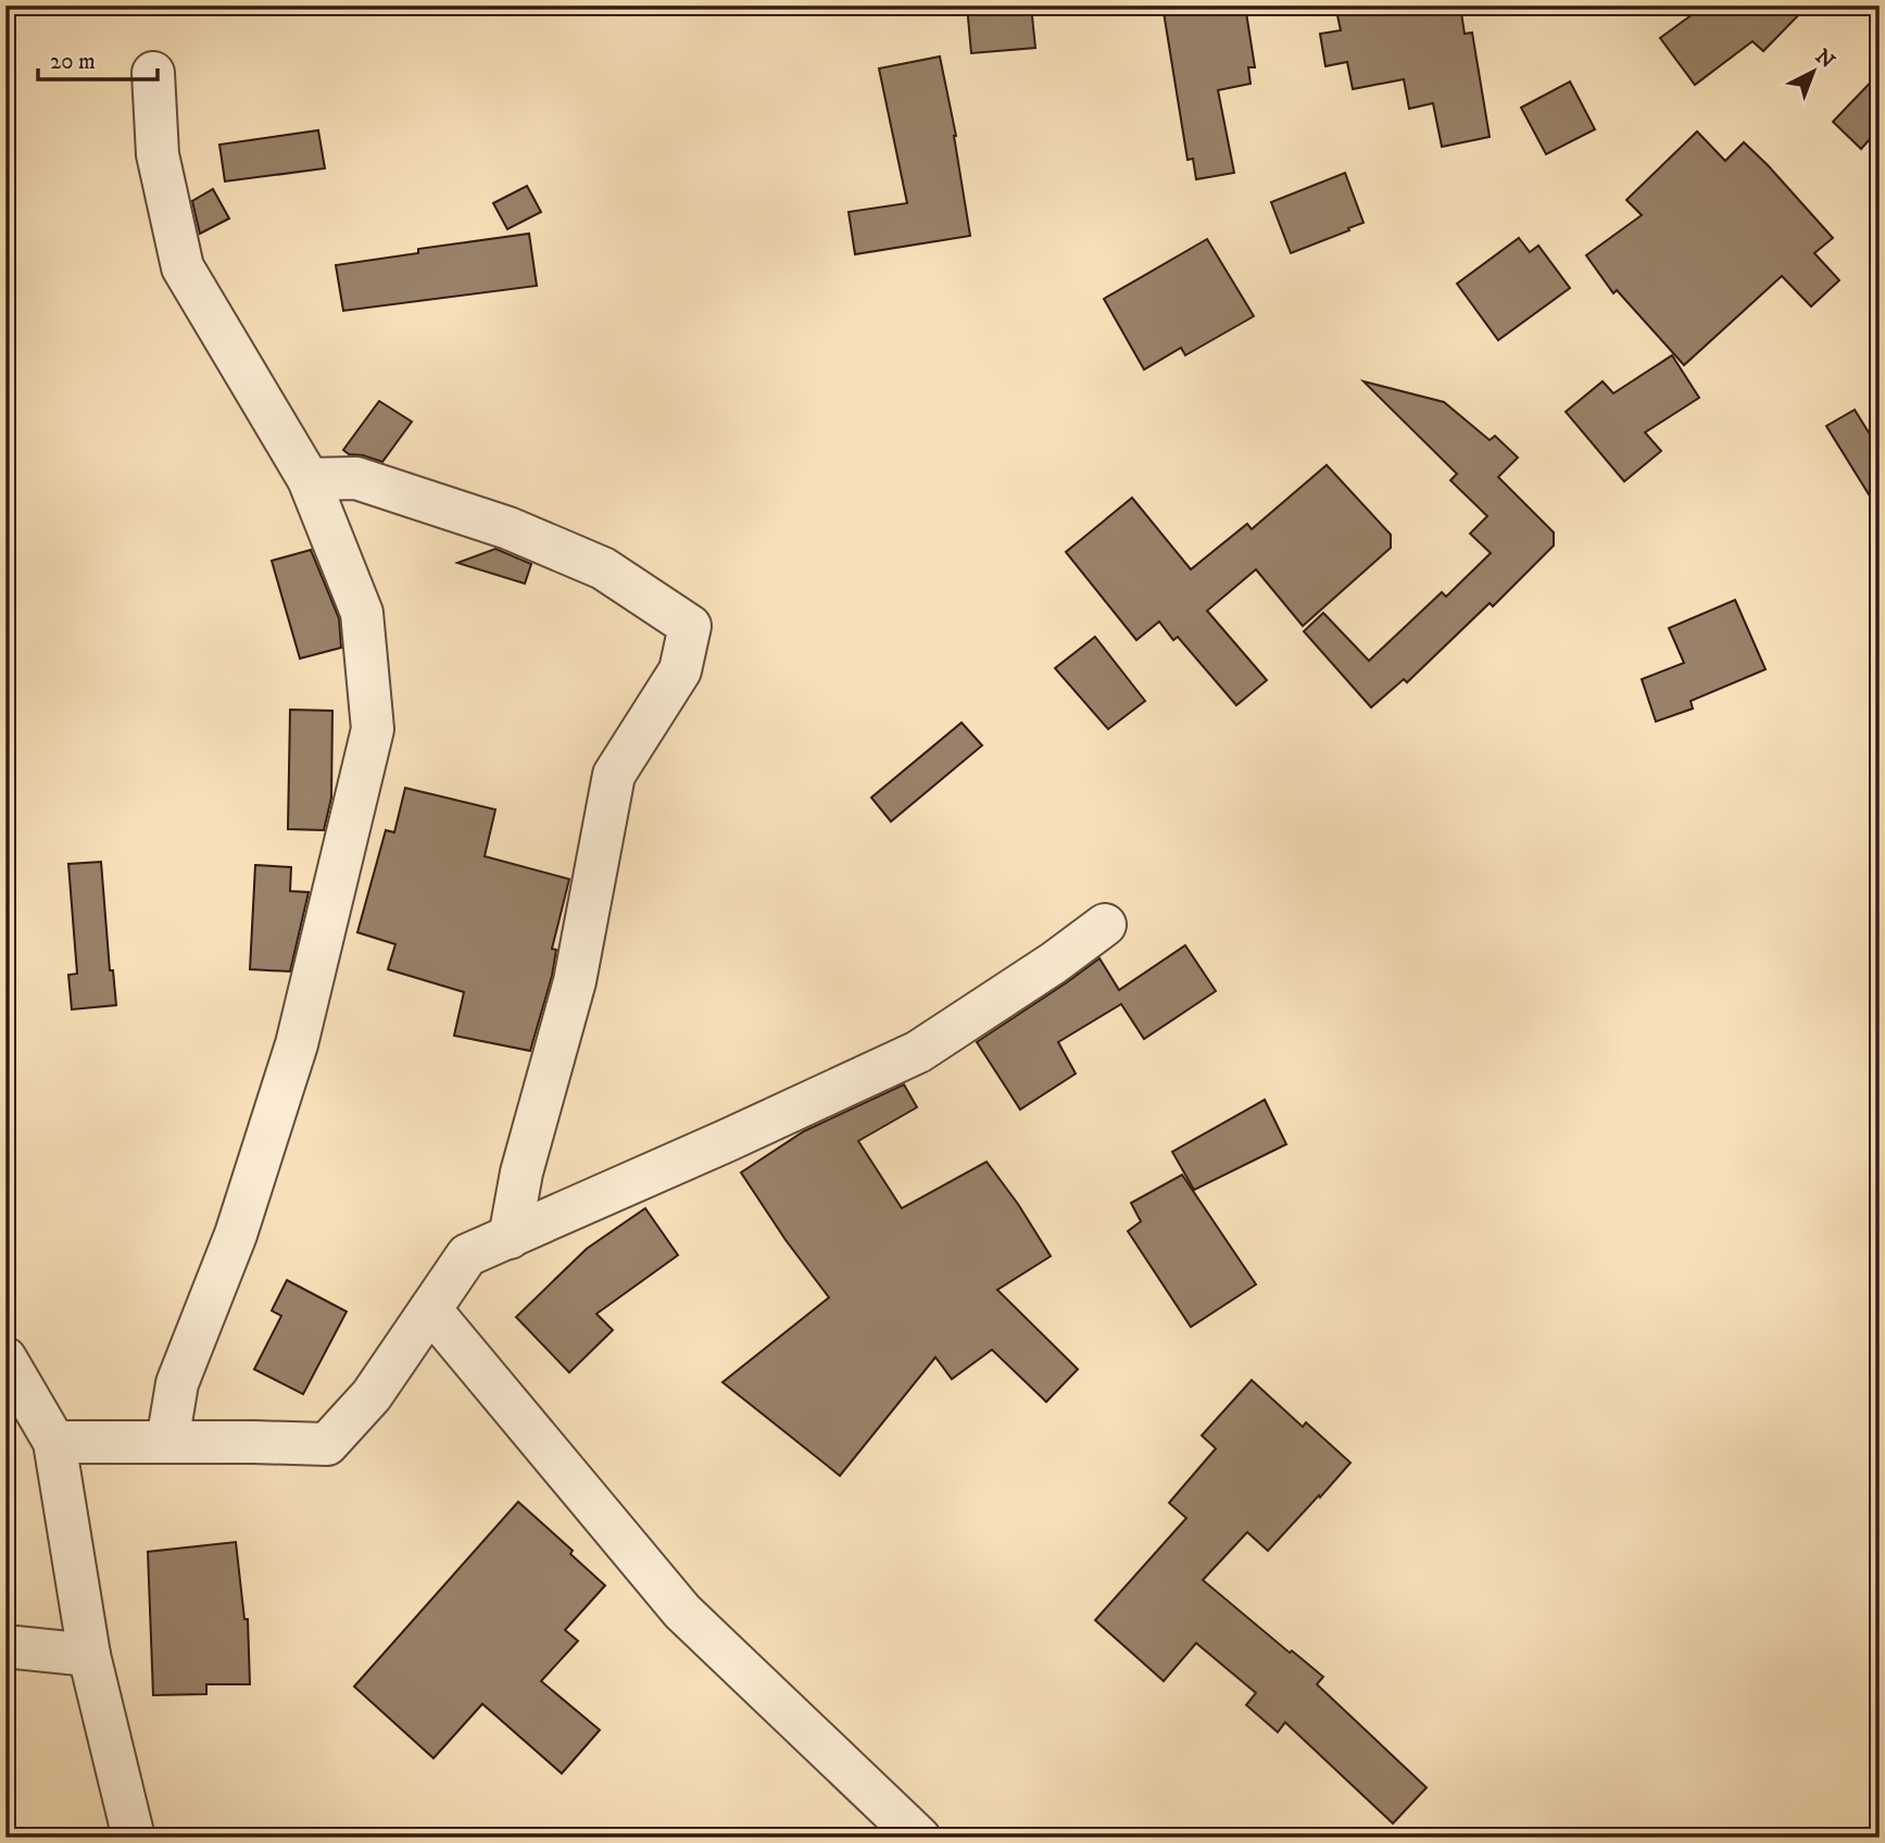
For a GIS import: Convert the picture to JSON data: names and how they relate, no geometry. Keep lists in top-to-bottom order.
{
  "scale_bar": "20 m",
  "north": "top right"
}
